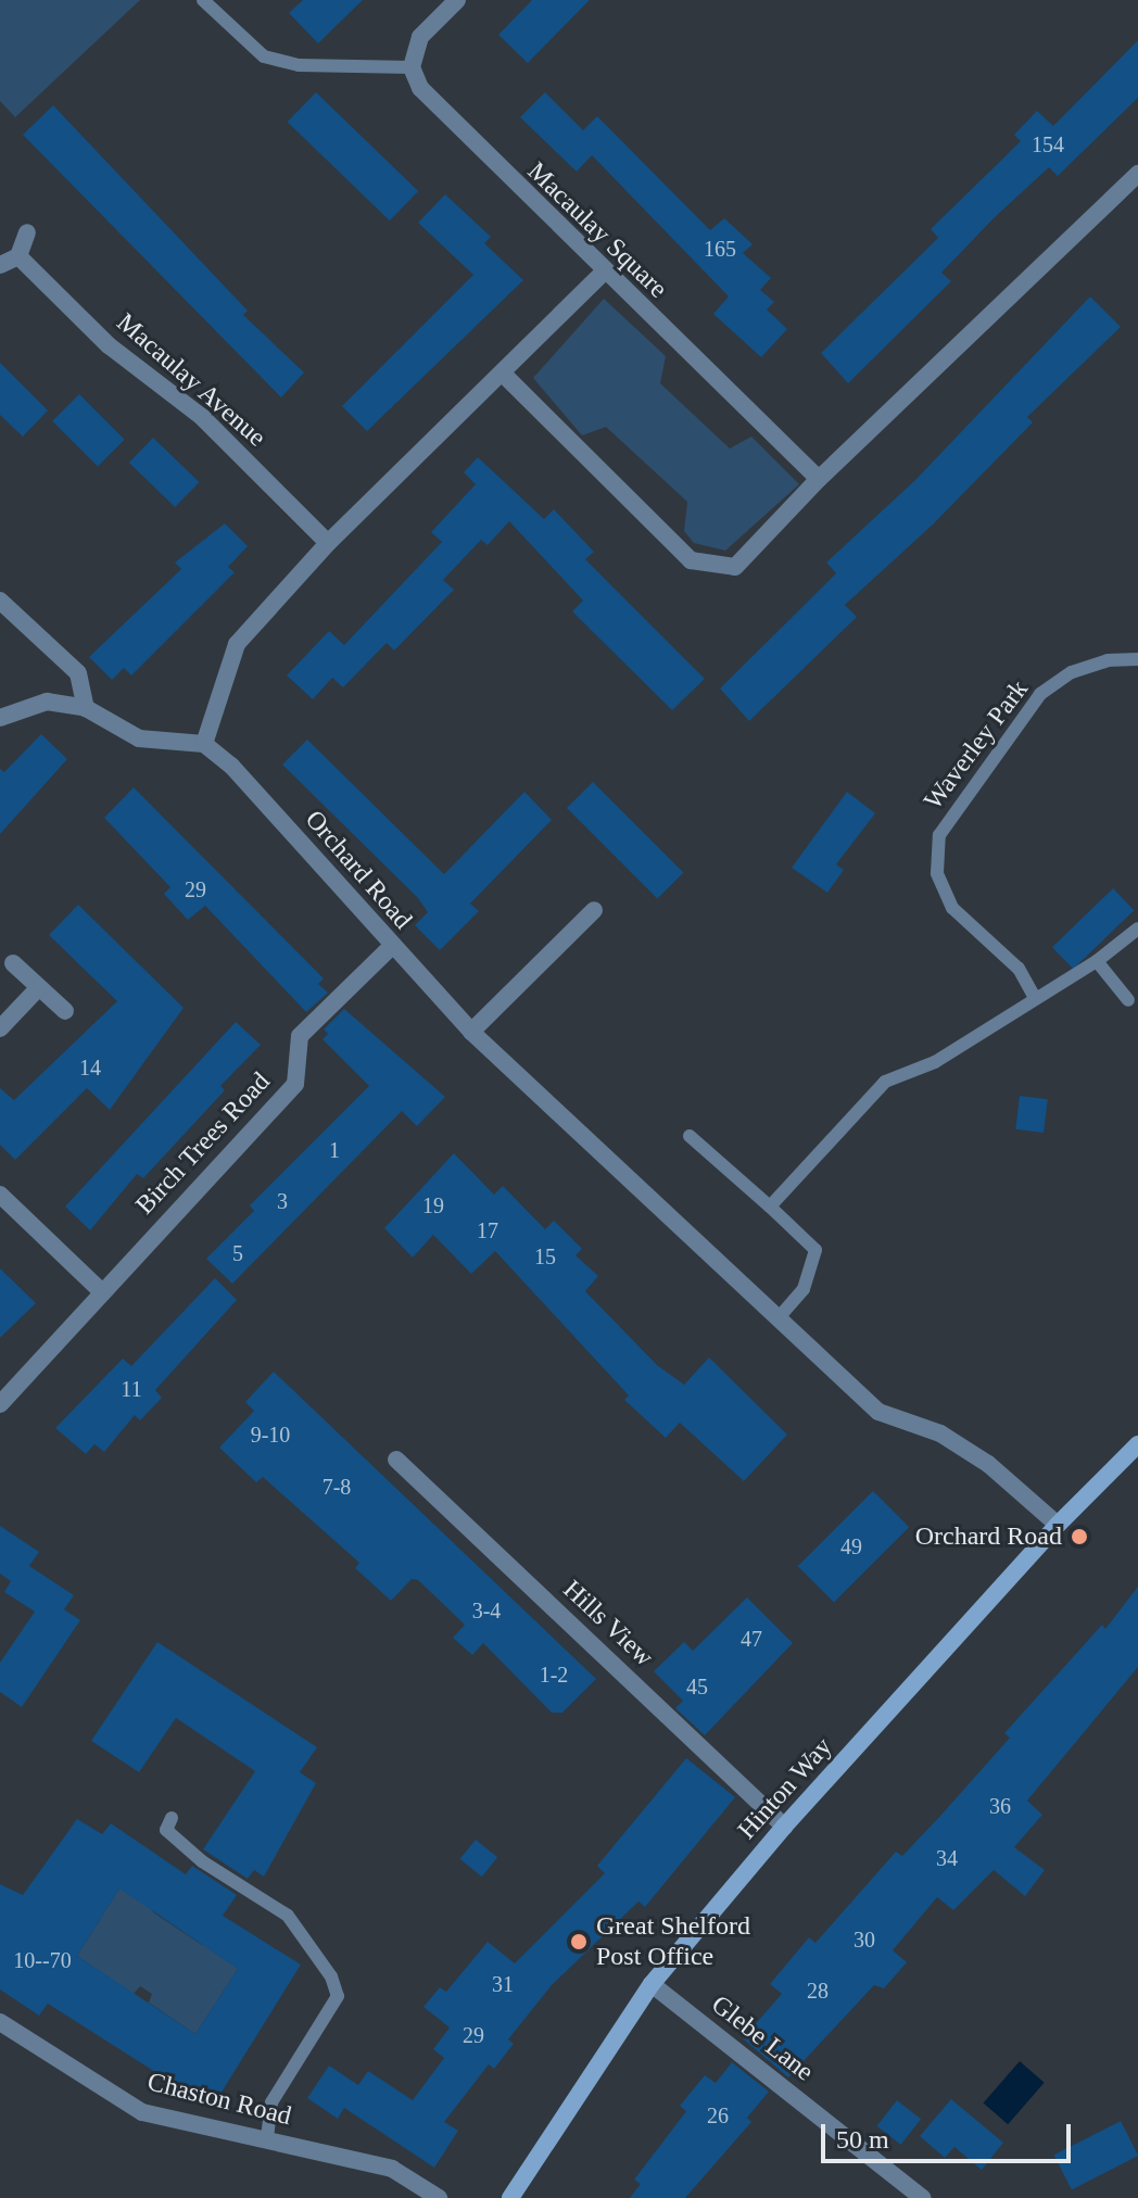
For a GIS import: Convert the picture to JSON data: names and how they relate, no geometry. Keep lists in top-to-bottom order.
{
  "streets": {
    "street": [
      "Macaulay Square",
      "Macaulay Avenue",
      "Orchard Road",
      "Birch Trees Road",
      "Hills View",
      "Hinton Way",
      "Glebe Lane",
      "Chaston Road"
    ],
    "lane": ["Waverley Park"]
  },
  "crossings": [
    ["Orchard Road", "Birch Trees Road"],
    ["Orchard Road", "Hinton Way"],
    ["Hills View", "Hinton Way"],
    ["Hinton Way", "Glebe Lane"]
  ],
  "places": ["Orchard Road", "Great Shelford Post Office"],
  "house_numbers": [
    "154",
    "165",
    "29",
    "14",
    "1",
    "3",
    "19",
    "17",
    "5",
    "15",
    "11",
    "9-10",
    "7-8",
    "49",
    "3-4",
    "47",
    "1-2",
    "45",
    "36",
    "34",
    "30",
    "10--70",
    "31",
    "28",
    "29",
    "26"
  ],
  "scale_bar": "50 m"
}
